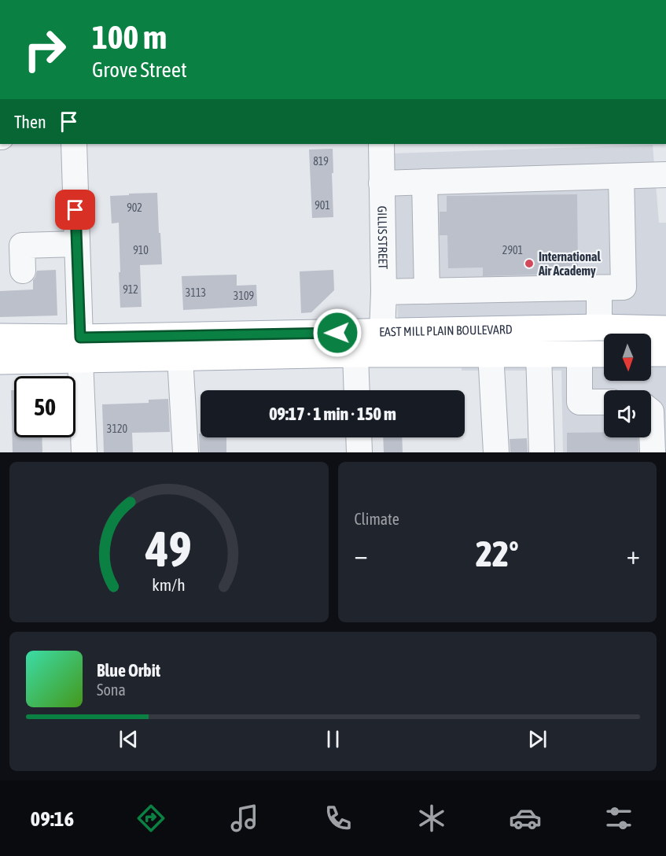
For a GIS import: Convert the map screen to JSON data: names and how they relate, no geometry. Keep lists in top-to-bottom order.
{
  "streets": {
    "main road": ["EAST MILL PLAIN BOULEVARD"],
    "street": ["GILLIS STREET"]
  },
  "crossings": [
    ["GILLIS STREET", "EAST MILL PLAIN BOULEVARD"]
  ],
  "places": ["International Air Academy"],
  "house_numbers": [
    "819",
    "901",
    "902",
    "910",
    "2901",
    "912",
    "3113",
    "3109",
    "3120"
  ],
  "north": "bottom",
  "page": {
    "turn": ["100 m", "Grove Street"],
    "then": "Then",
    "limit": "50",
    "trip": "09:17 · 1 min · 150 m",
    "tile": "Climate",
    "heat": ["−", "22°", "+"],
    "song": ["Blue Orbit", "Sona"],
    "tabs": "09:16",
    "gauge": ["49", "km/h"]
  }
}
